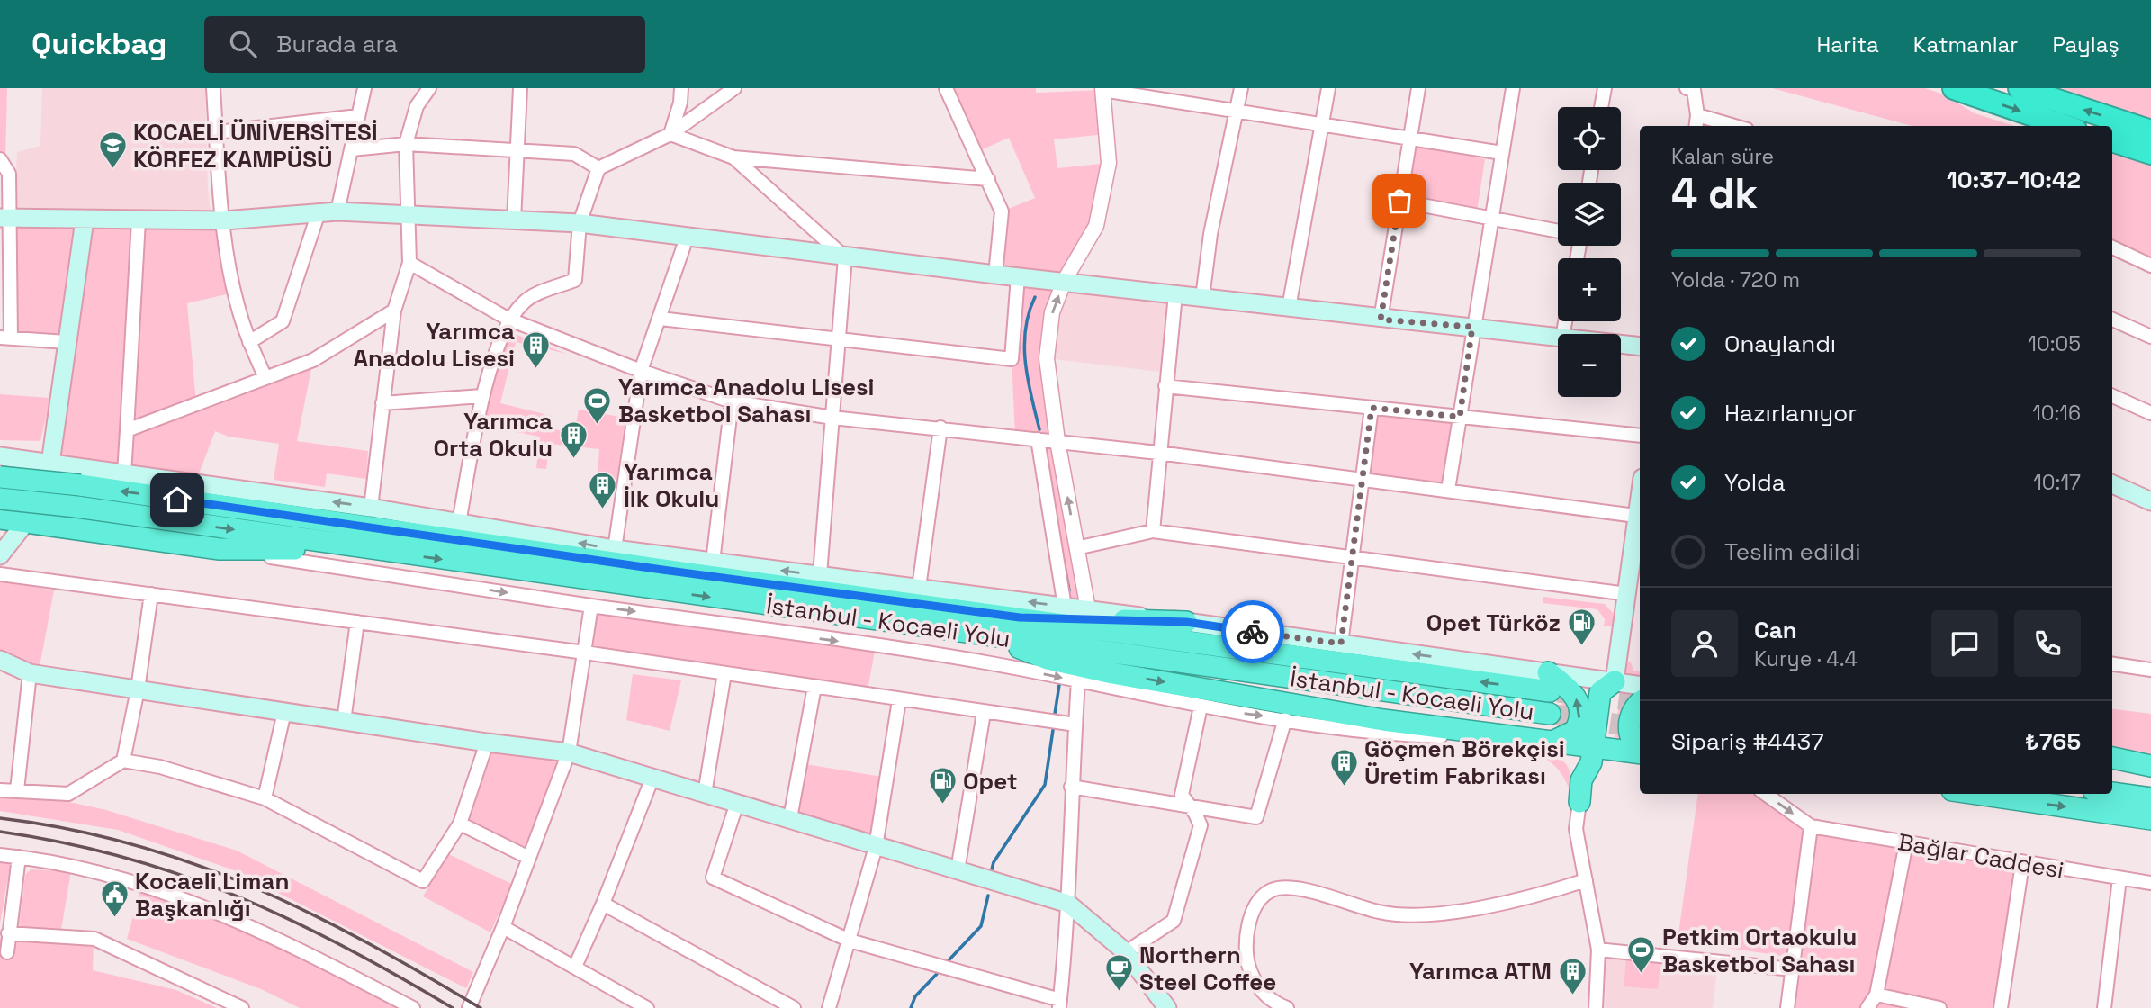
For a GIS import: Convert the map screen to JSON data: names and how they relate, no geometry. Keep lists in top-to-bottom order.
{
  "streets": {
    "highway": ["İstanbul - Kocaeli Yolu"],
    "street": ["Bağlar Caddesi"]
  },
  "places": {
    "school or university": ["KOCAELİ ÜNİVERSİTESİ KÖRFEZ KAMPÜSÜ"],
    "building": [
      "Yarımca Anadolu Lisesi",
      "Yarımca Orta Okulu",
      "Yarımca İlk Okulu",
      "Göçmen Börekçisi Üretim Fabrikası",
      "Yarımca ATM"
    ],
    "sports": ["Yarımca Anadolu Lisesi Basketbol Sahası", "Petkim Ortaokulu Basketbol Sahası"],
    "fuel station": ["Opet Türköz", "Opet"],
    "public building": ["Kocaeli Liman Başkanlığı"],
    "cafe": ["Northern Steel Coffee"]
  },
  "page": {
    "header": "Quickbag",
    "search": "Burada ara",
    "nav": ["Harita", "Katmanlar", "Paylaş"],
    "map_buttons": ["+", "−"],
    "heading": ["4 dk", "Kalan süre", "10:37–10:42"],
    "panel": [
      "Can",
      "Kurye · 4.4",
      "Sipariş #4437",
      "₺765"
    ],
    "bar": "Yolda · 720 m",
    "list": [
      ["Onaylandı", "10:05"],
      ["Hazırlanıyor", "10:16"],
      ["Yolda", "10:17"],
      "Teslim edildi"
    ]
  }
}
